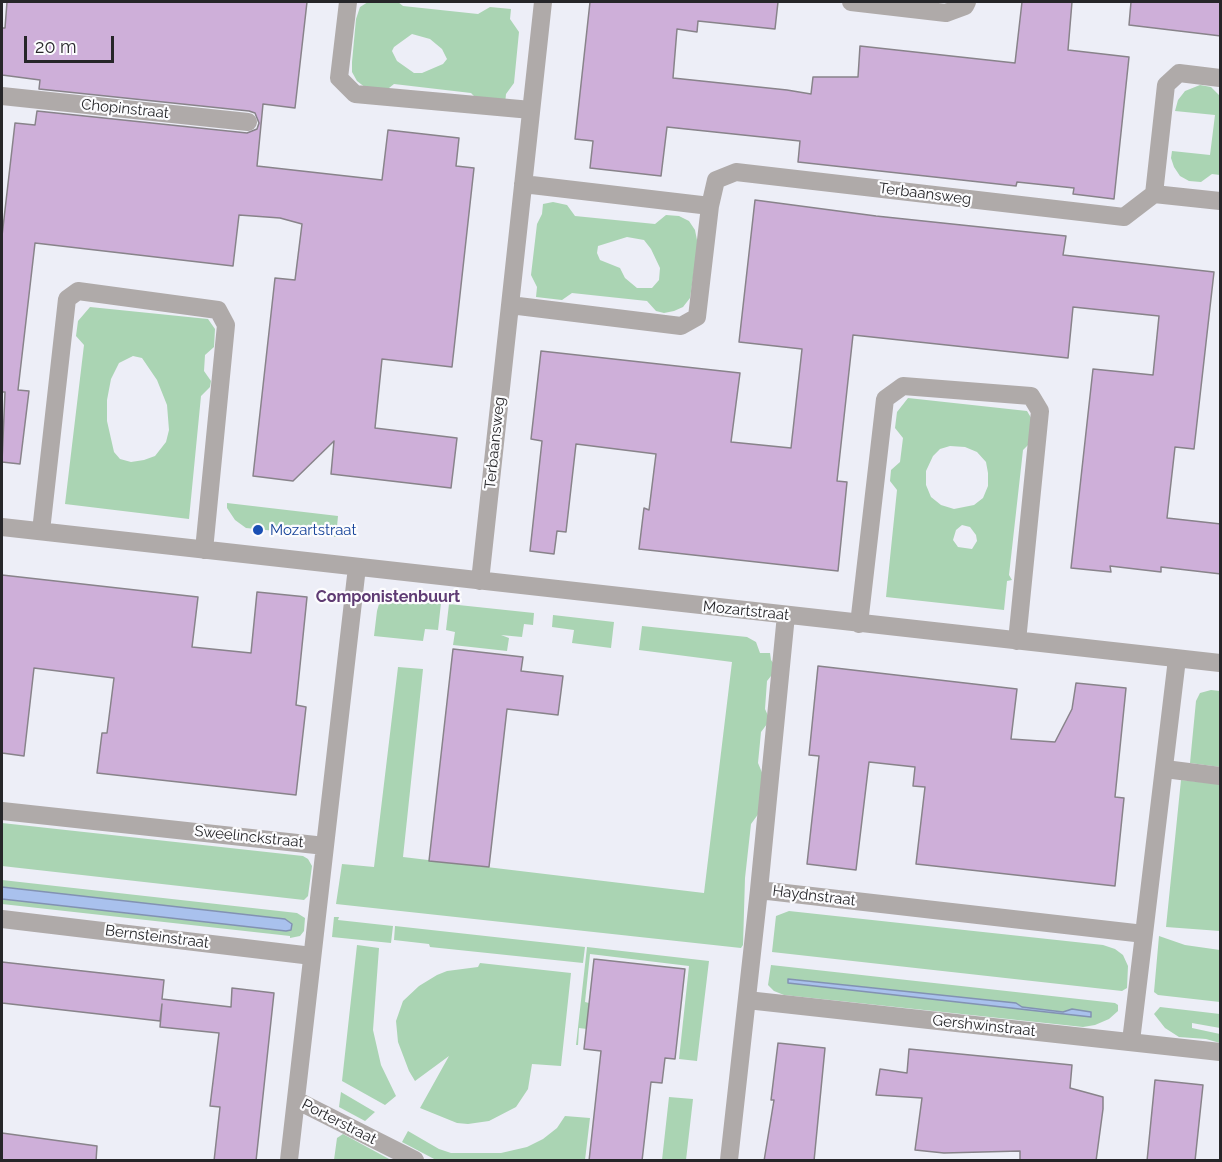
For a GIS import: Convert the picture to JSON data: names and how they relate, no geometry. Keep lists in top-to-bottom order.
{
  "streets": {
    "street": [
      "Chopinstraat",
      "Terbaansweg",
      "Mozartstraat",
      "Sweelinckstraat",
      "Haydnstraat",
      "Bernsteinstraat",
      "Gershwinstraat",
      "Porterstraat"
    ]
  },
  "crossings": [
    ["Terbaansweg", "Mozartstraat"],
    ["Mozartstraat", "Sweelinckstraat"],
    ["Mozartstraat", "Haydnstraat"]
  ],
  "districts": ["Componistenbuurt"],
  "places": ["Mozartstraat"],
  "scale_bar": "20 m"
}
